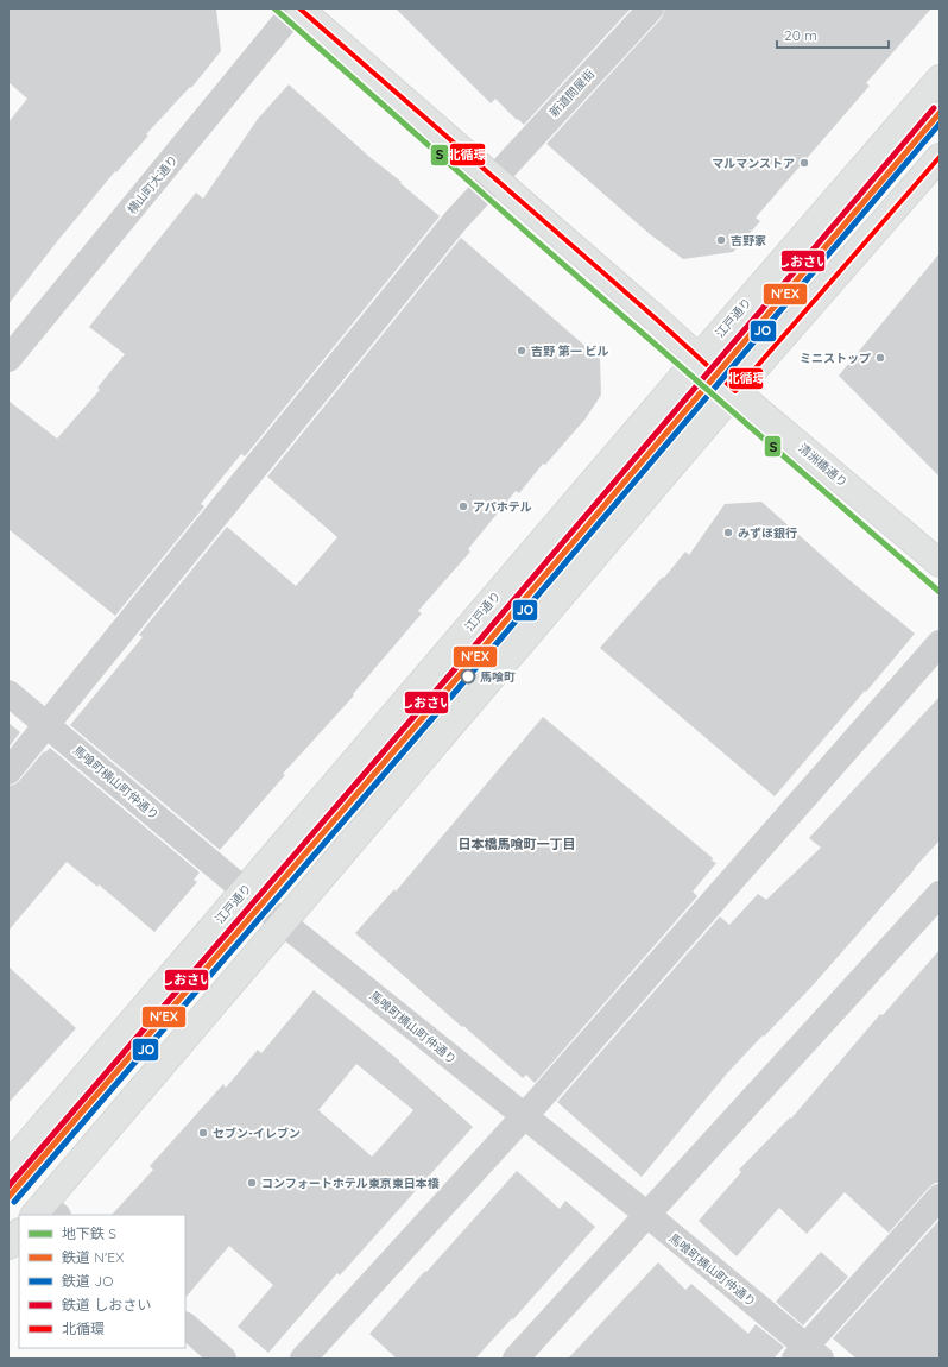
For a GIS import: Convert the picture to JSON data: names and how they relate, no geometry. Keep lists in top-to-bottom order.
{
  "streets": {
    "main road": ["江戸通り", "清洲橋通り"],
    "street": ["新道問屋街", "横山町大通り", "馬喰町横山町仲通り"]
  },
  "crossings": [
    ["新道問屋街", "清洲橋通り"],
    ["新道問屋街", "馬喰町横山町仲通り"],
    ["横山町大通り", "清洲橋通り"],
    ["江戸通り", "清洲橋通り"],
    ["江戸通り", "馬喰町横山町仲通り"]
  ],
  "districts": ["日本橋馬喰町一丁目"],
  "places": [
    "マルマンストア",
    "吉野家",
    "吉野 第一 ビル",
    "ミニストップ",
    "アパホテル",
    "みずほ銀行",
    "馬喰町",
    "セブン-イレブン",
    "コンフォートホテル東京東日本橋"
  ],
  "lines": [
    "metro line S",
    "transit line 北循環",
    "rail line しおさい",
    "rail line N'EX",
    "rail line JO"
  ],
  "legend": [
    "地下鉄 S",
    "鉄道 N'EX",
    "鉄道 JO",
    "鉄道 しおさい",
    "北循環"
  ],
  "scale_bar": "20 m"
}
